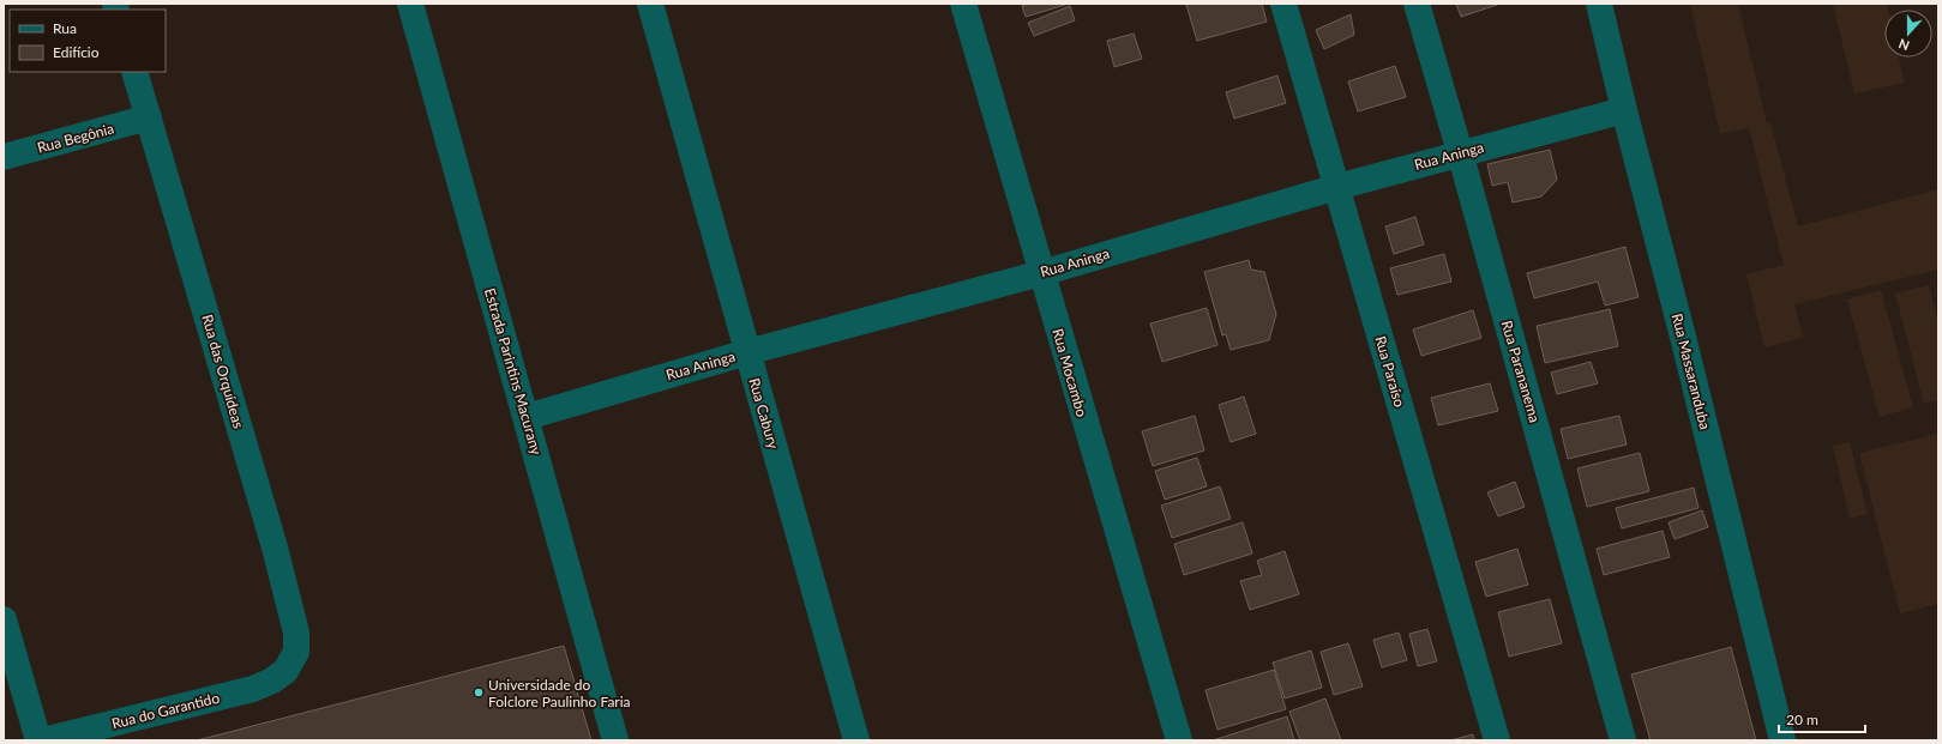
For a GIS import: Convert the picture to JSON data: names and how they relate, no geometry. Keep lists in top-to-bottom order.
{
  "streets": {
    "street": [
      "Rua Begônia",
      "Rua Aninga",
      "Rua das Orquídeas",
      "Estrada Parintins Macurany",
      "Rua Paraíso",
      "Rua Parananema",
      "Rua Massaranduba",
      "Rua Mocambo",
      "Rua Cabury",
      "Rua do Garantido"
    ]
  },
  "crossings": [
    ["Rua Begônia", "Rua das Orquídeas"],
    ["Rua Aninga", "Estrada Parintins Macurany"],
    ["Rua Aninga", "Rua Paraíso"],
    ["Rua Aninga", "Rua Parananema"],
    ["Rua Aninga", "Rua Massaranduba"],
    ["Rua Aninga", "Rua Mocambo"],
    ["Rua Aninga", "Rua Cabury"],
    ["Rua das Orquídeas", "Rua do Garantido"]
  ],
  "places": ["Universidade do Folclore Paulinho Faria"],
  "legend": ["Rua", "Edifício"],
  "scale_bar": "20 m",
  "north": "bottom"
}
